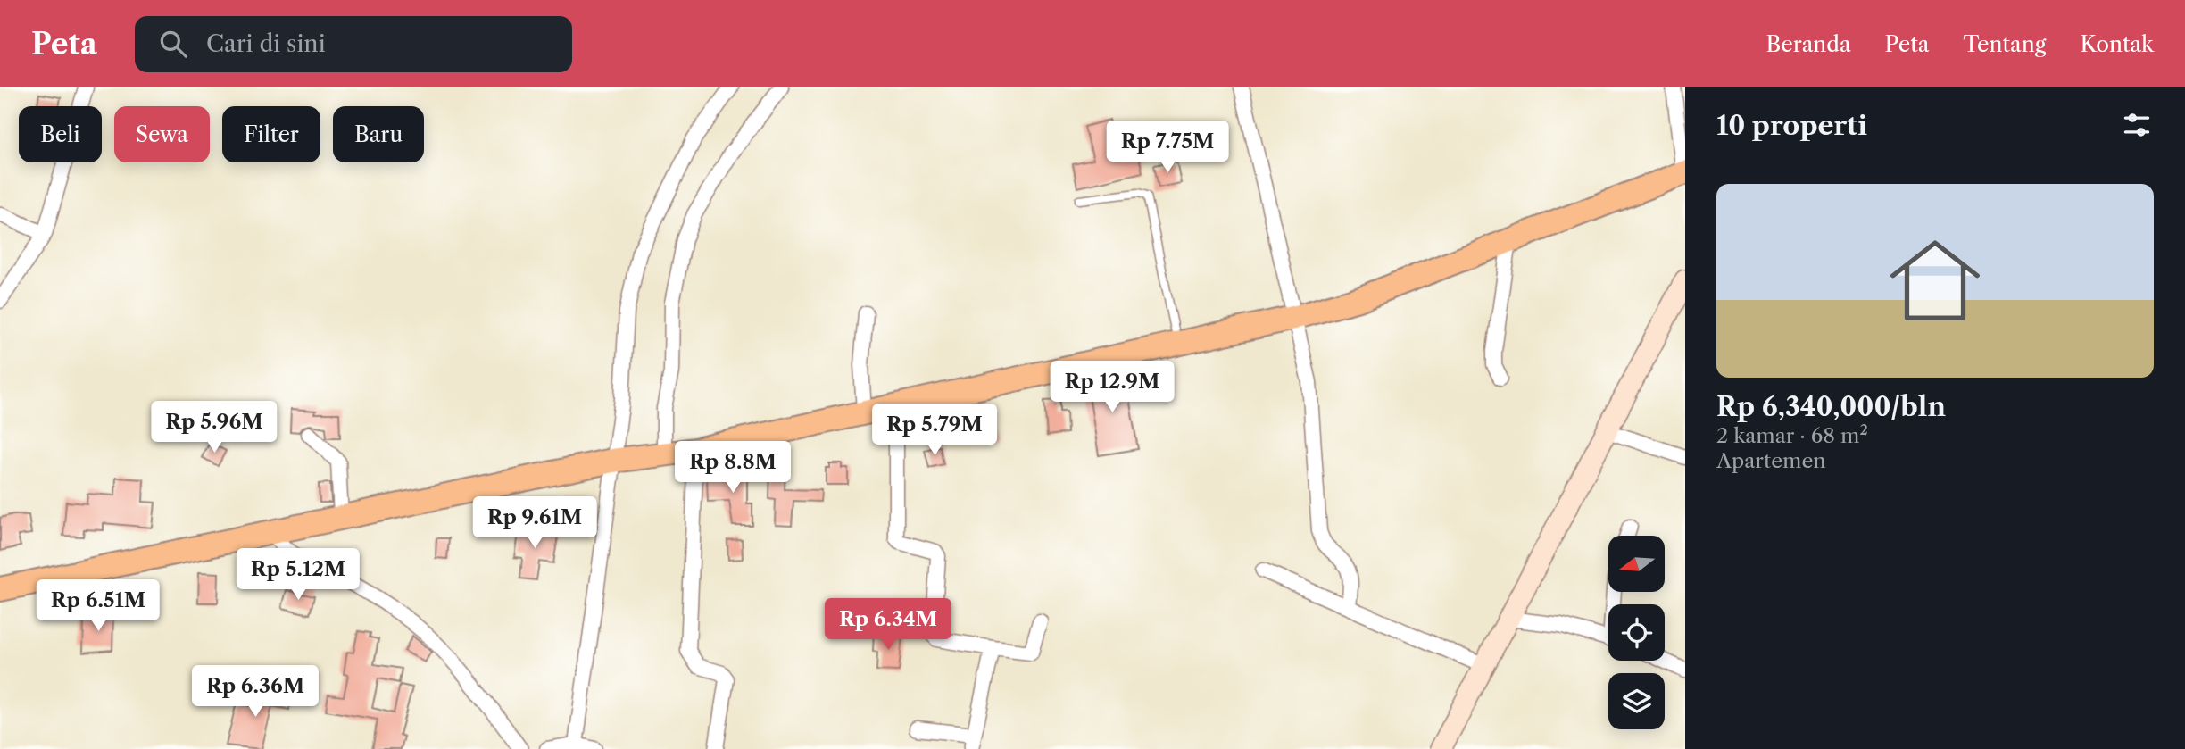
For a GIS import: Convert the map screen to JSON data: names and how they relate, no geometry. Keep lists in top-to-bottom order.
{
  "north": "left",
  "page": {
    "header": "Peta",
    "search": "Cari di sini",
    "nav": [
      "Beranda",
      "Peta",
      "Tentang",
      "Kontak"
    ],
    "heading": "10 properti",
    "chip": [
      "Beli",
      "Sewa",
      "Filter",
      "Baru"
    ],
    "price": [
      "Rp 7.75M",
      "Rp 12.9M",
      "Rp 5.96M",
      "Rp 5.79M",
      "Rp 8.8M",
      "Rp 9.61M",
      "Rp 5.12M",
      "Rp 6.51M",
      "Rp 6.34M",
      "Rp 6.36M"
    ],
    "list": [
      {
        "name": "Rp 6,340,000/bln",
        "note": "2 kamar · 68 m² · Apartemen"
      }
    ]
  }
}
